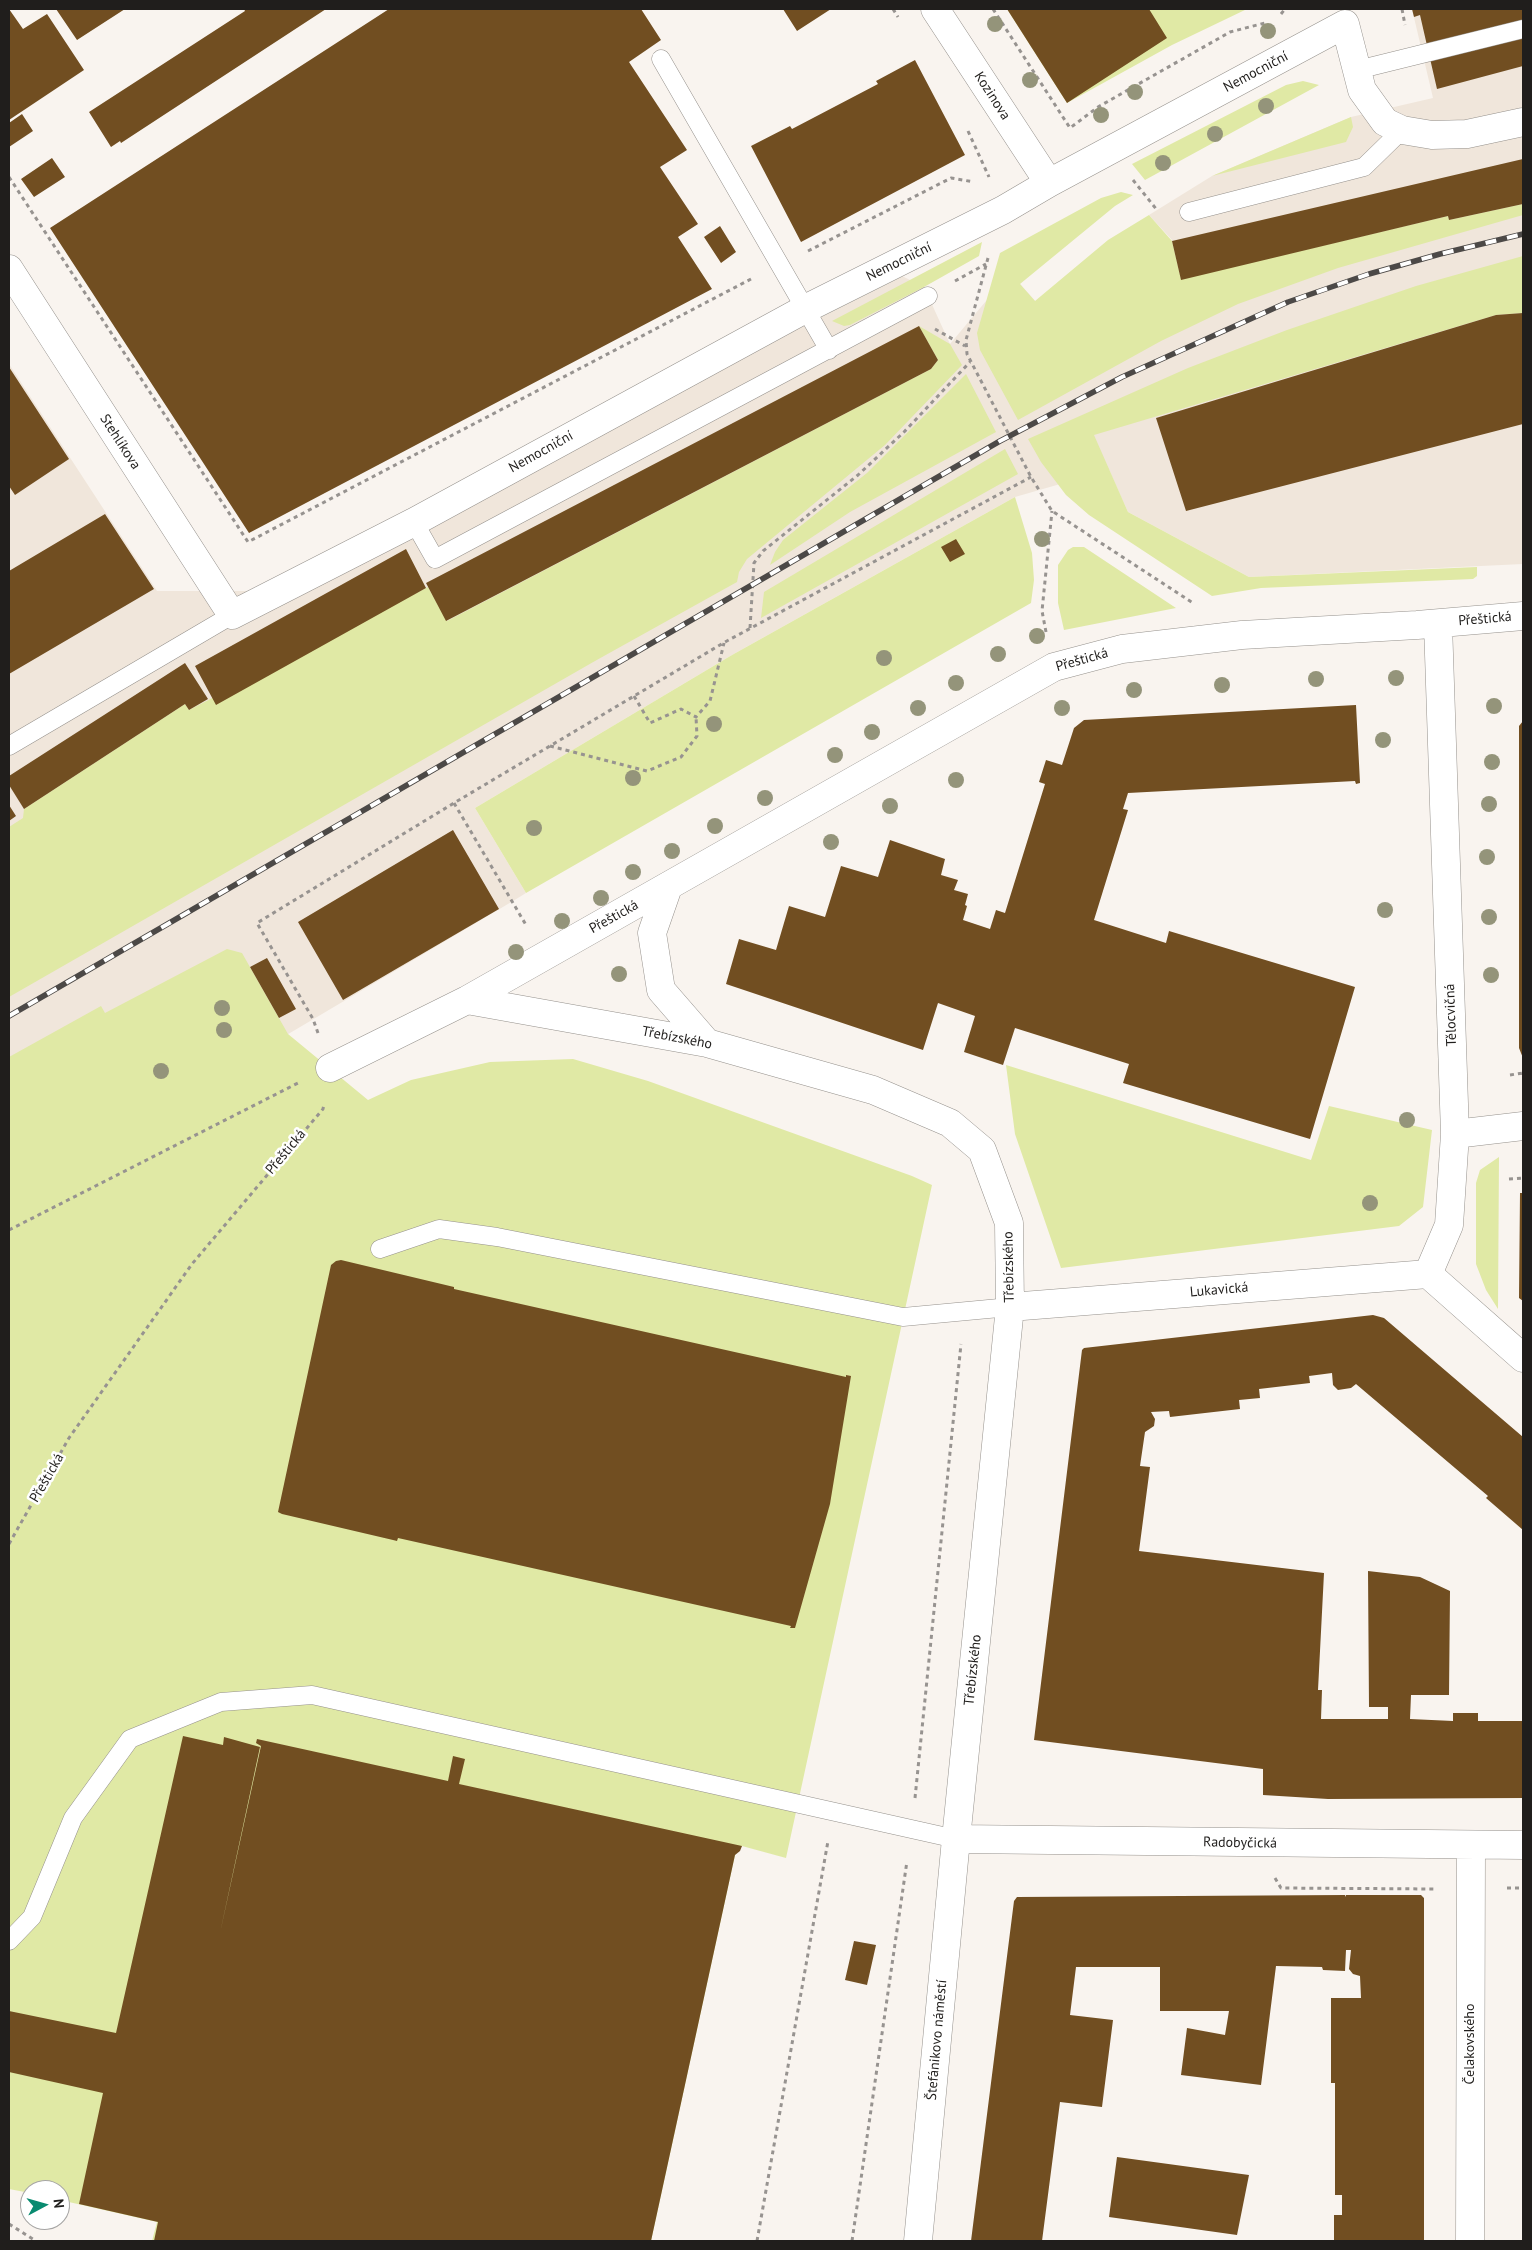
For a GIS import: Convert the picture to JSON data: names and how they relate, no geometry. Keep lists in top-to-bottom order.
{
  "streets": {
    "street": [
      "Nemocniční",
      "Kozinova",
      "Stehlíkova",
      "Přeštická",
      "Tělocvičná",
      "Třebízského",
      "Lukavická",
      "Radobyčická",
      "Štefánikovo náměstí",
      "Čelakovského"
    ]
  },
  "crossings": [
    ["Nemocniční", "Kozinova"],
    ["Nemocniční", "Stehlíkova"],
    ["Přeštická", "Tělocvičná"],
    ["Přeštická", "Třebízského"],
    ["Tělocvičná", "Lukavická"],
    ["Třebízského", "Lukavická"],
    ["Třebízského", "Radobyčická"],
    ["Třebízského", "Štefánikovo náměstí"],
    ["Radobyčická", "Štefánikovo náměstí"],
    ["Radobyčická", "Čelakovského"]
  ],
  "north": "right"
}
